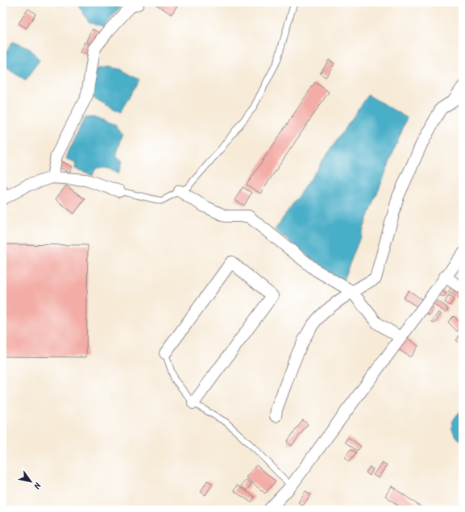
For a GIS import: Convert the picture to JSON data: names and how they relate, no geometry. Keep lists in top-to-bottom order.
{
  "north": "bottom right"
}
